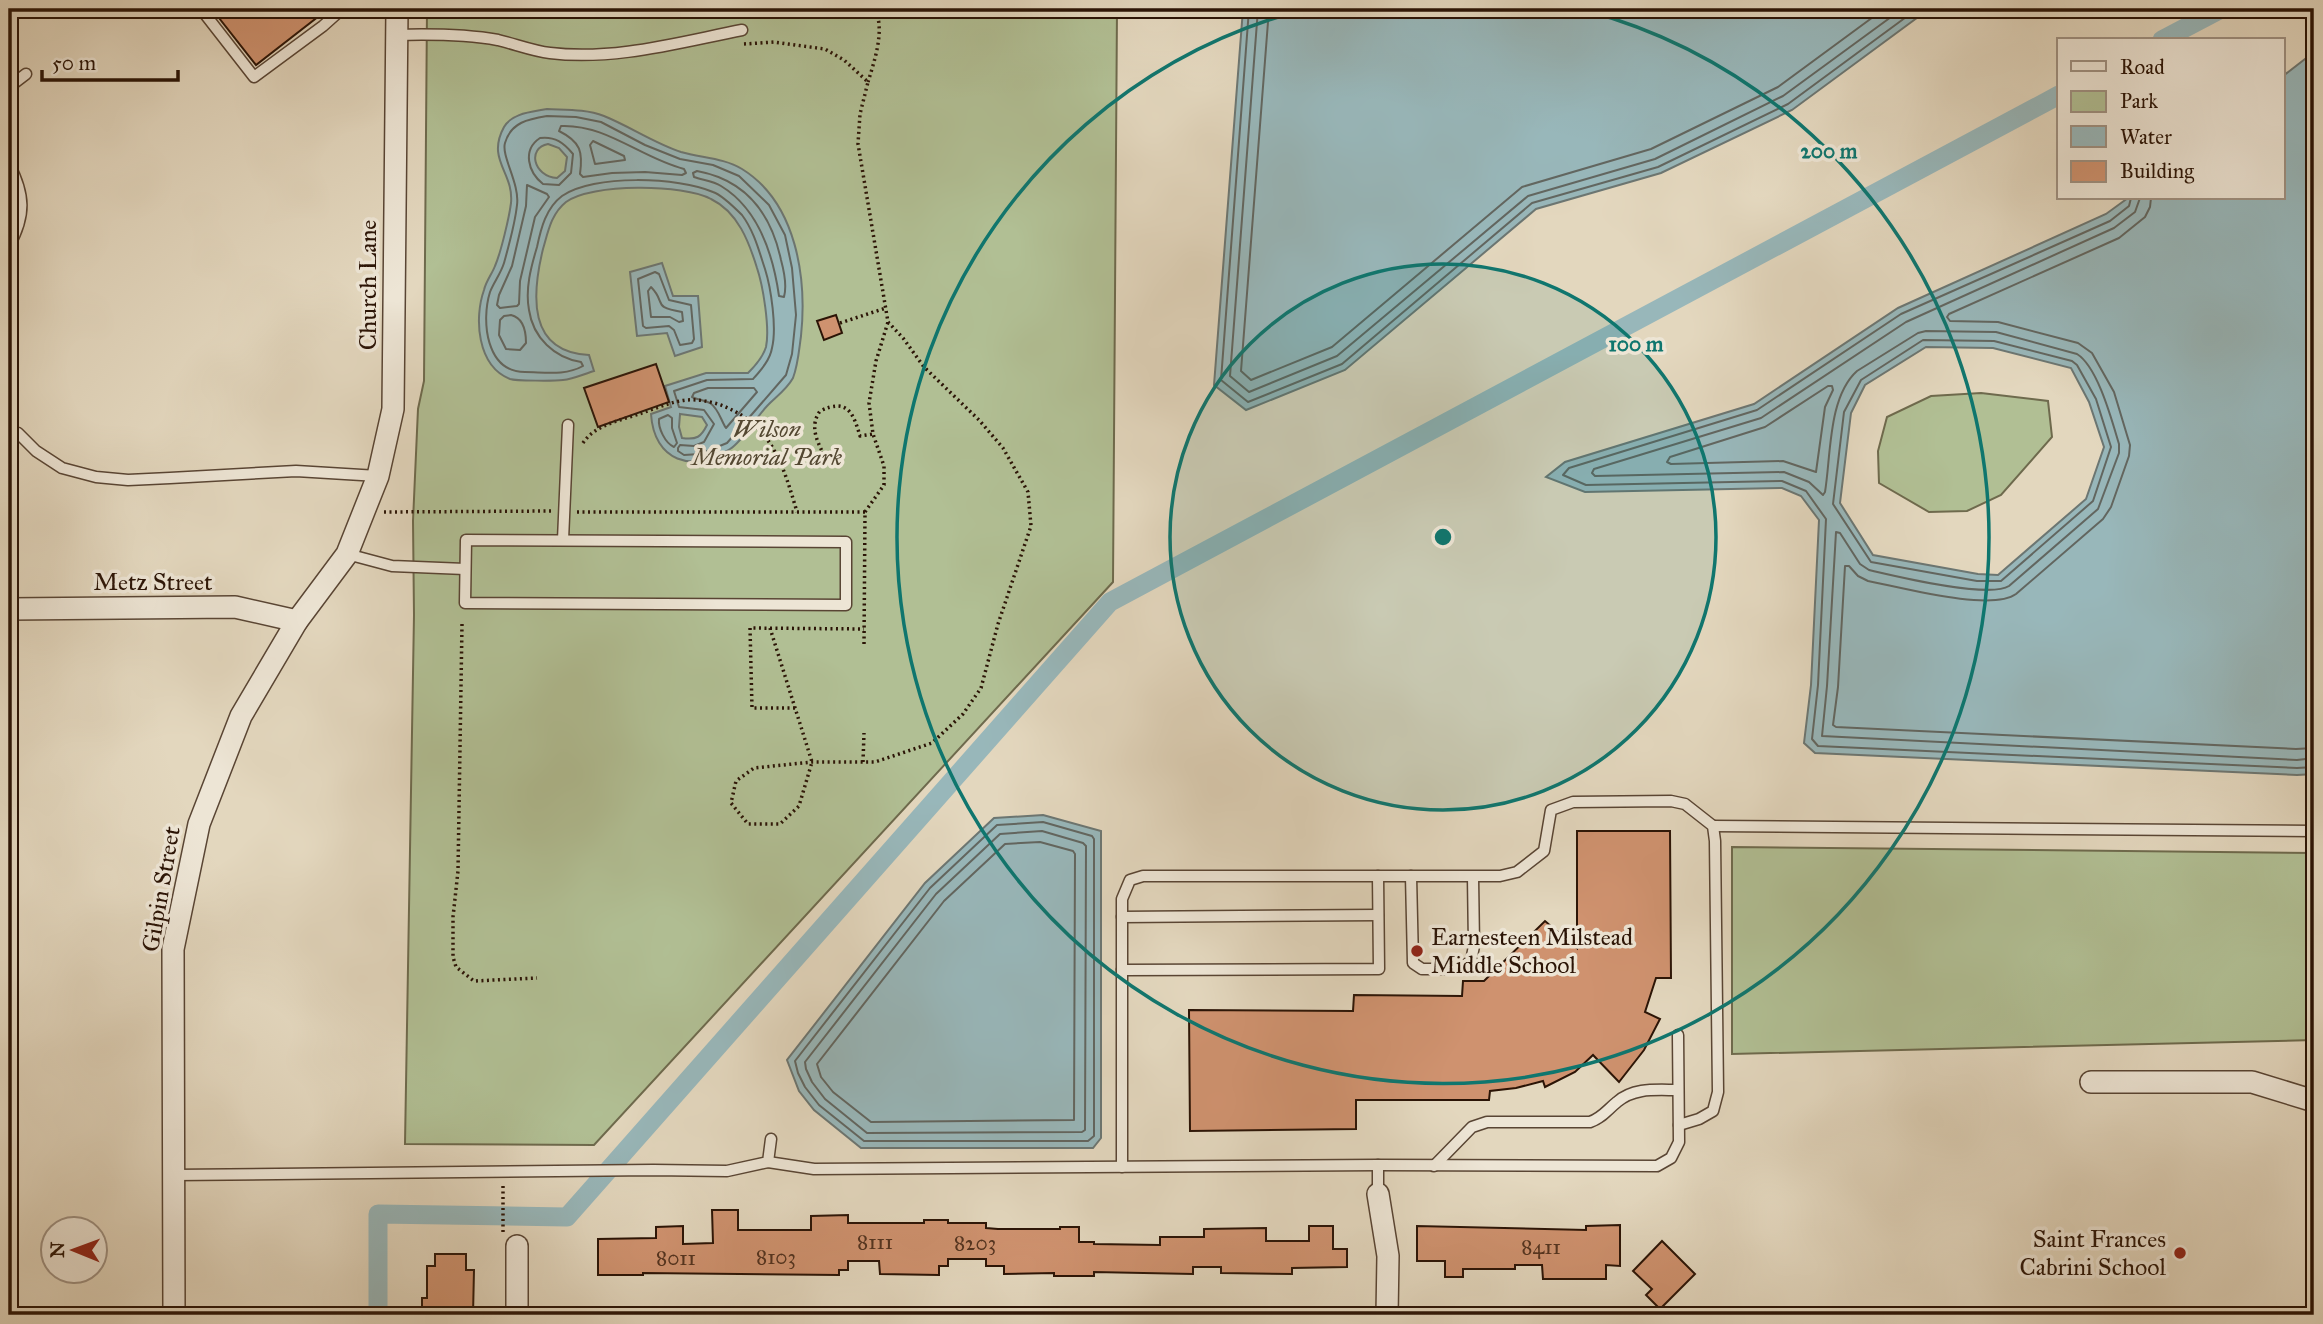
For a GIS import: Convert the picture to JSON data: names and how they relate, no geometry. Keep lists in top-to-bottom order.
{
  "streets": {
    "street": ["Church Lane", "Metz Street", "Gilpin Street"]
  },
  "crossings": [
    ["Church Lane", "Gilpin Street"],
    ["Metz Street", "Gilpin Street"]
  ],
  "parks": ["Wilson Memorial Park"],
  "places": ["Earnesteen Milstead Middle School", "Saint Frances Cabrini School"],
  "house_numbers": [
    "8111",
    "8203",
    "8411",
    "8103",
    "8011"
  ],
  "legend": [
    "Road",
    "Park",
    "Water",
    "Building"
  ],
  "scale_bar": "50 m",
  "north": "left",
  "rings": ["200 m", "100 m"]
}
